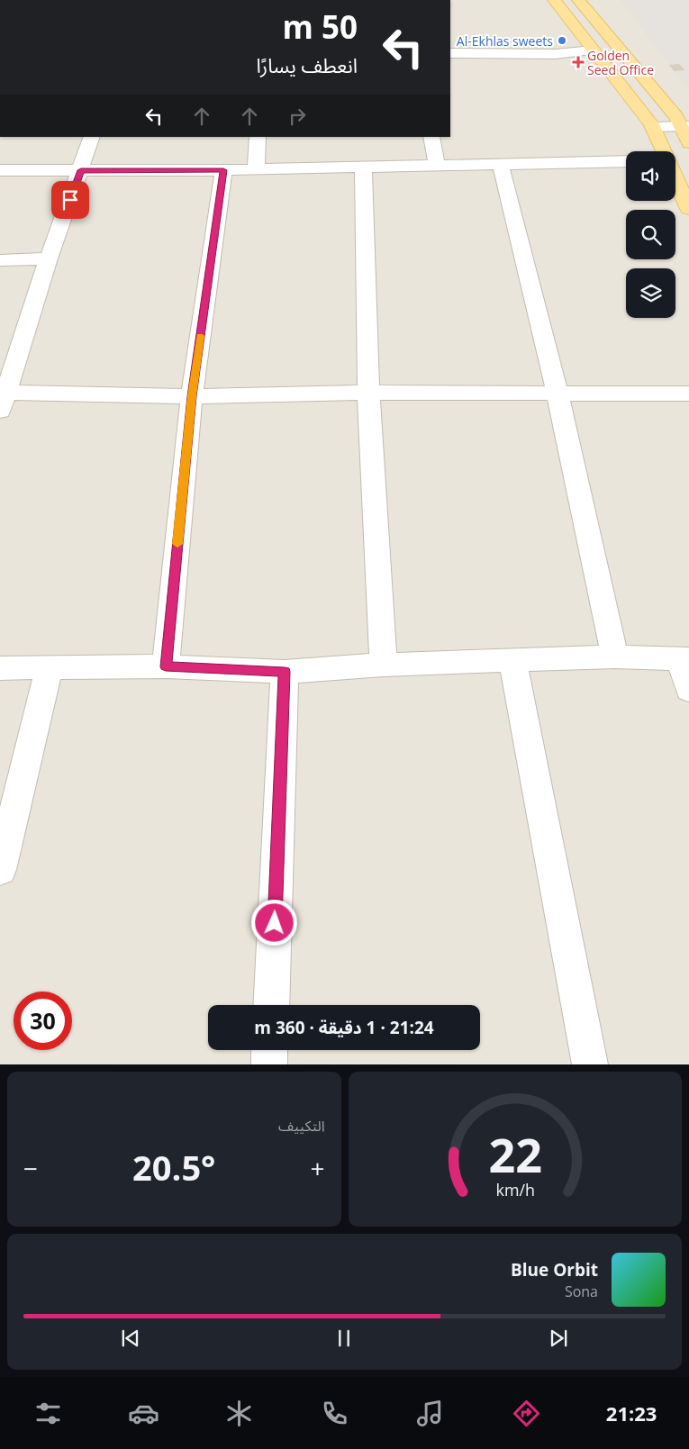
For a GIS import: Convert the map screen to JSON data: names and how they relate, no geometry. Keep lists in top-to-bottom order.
{
  "places": {
    "other": ["Al-Ekhlas sweets"],
    "health": ["Golden Seed Office"]
  },
  "page": {
    "turn": ["50 m", "انعطف يسارًا"],
    "limit": "30",
    "trip": "21:24 · 1 دقيقة · 360 m",
    "tile": "التكييف",
    "heat": ["−", "20.5°", "+"],
    "song": ["Blue Orbit", "Sona"],
    "tabs": "21:23",
    "gauge": ["22", "km/h"]
  }
}
